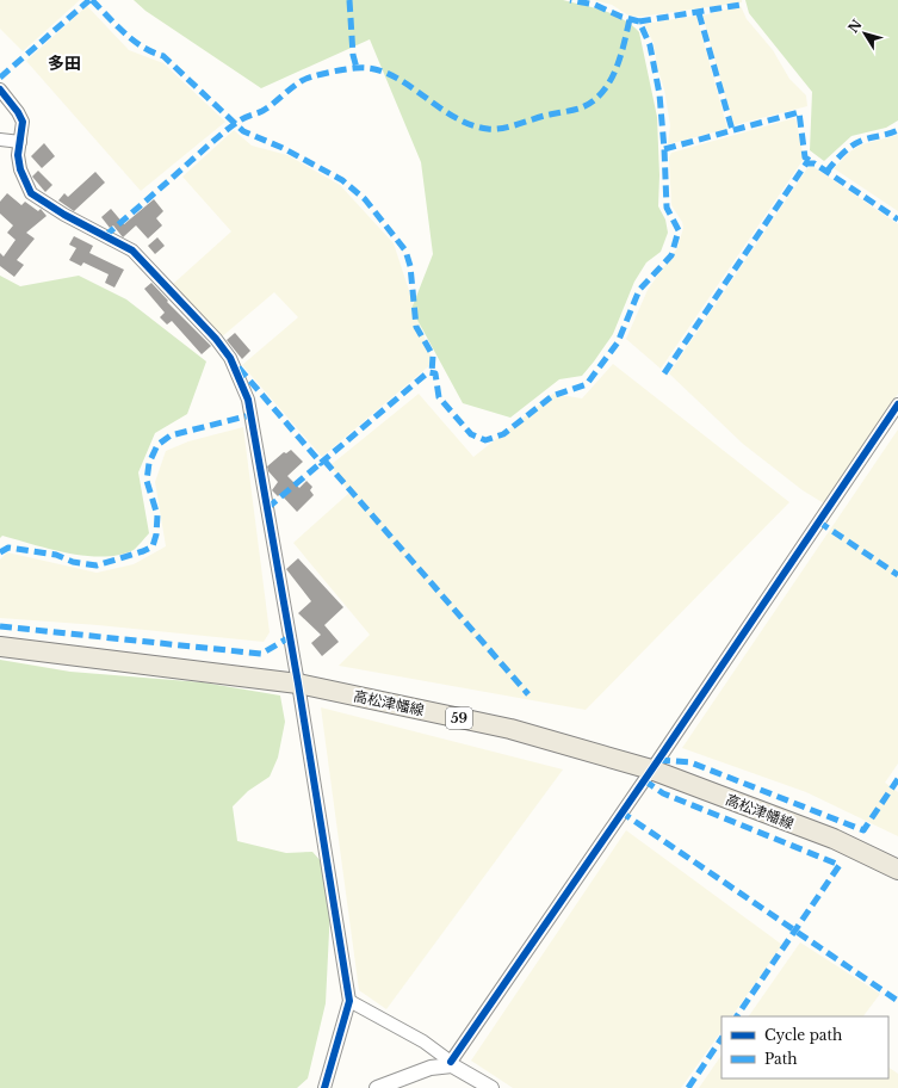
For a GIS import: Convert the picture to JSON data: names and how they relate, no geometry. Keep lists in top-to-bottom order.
{
  "streets": {
    "main road": ["高松津幡線", "59"]
  },
  "districts": ["多田"],
  "legend": ["Cycle path", "Path"],
  "north": "top left"
}
